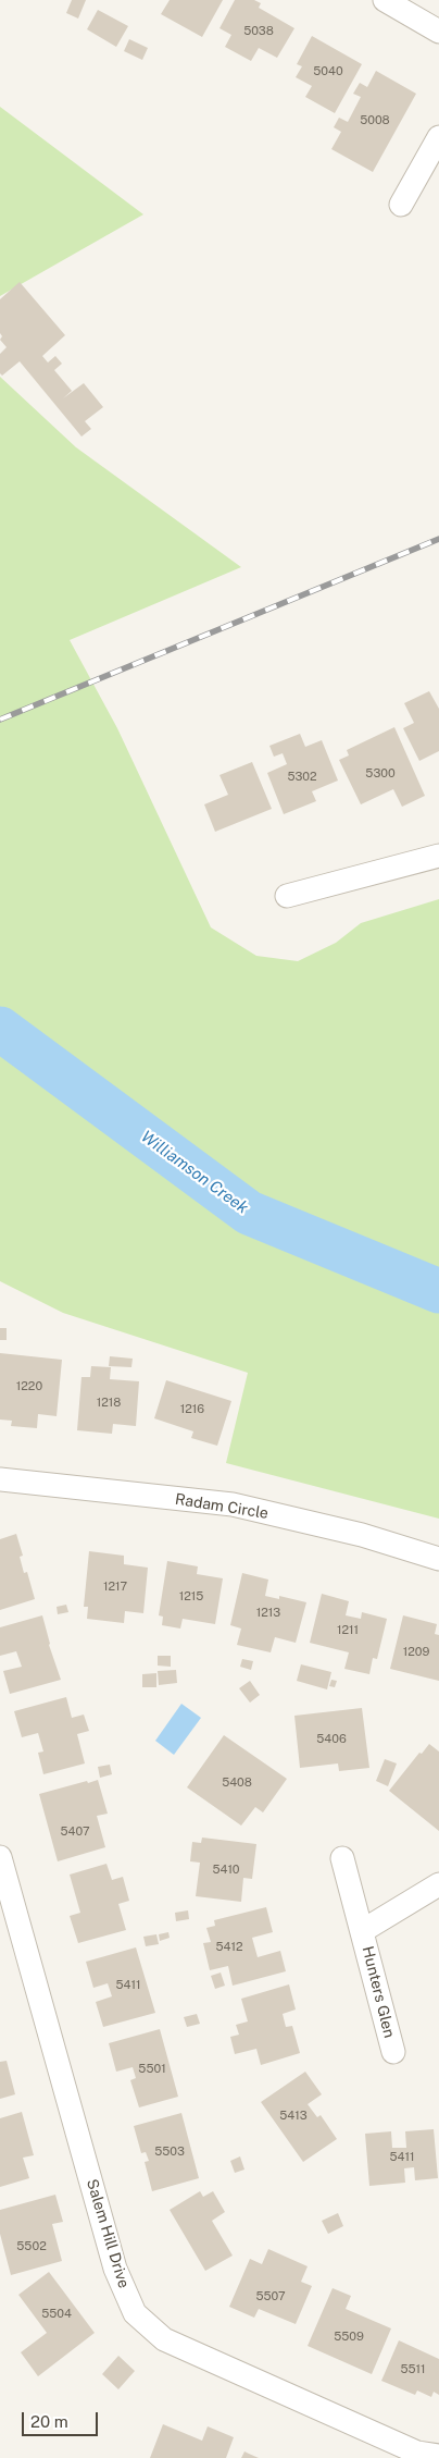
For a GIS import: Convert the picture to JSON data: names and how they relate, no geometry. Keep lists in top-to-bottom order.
{
  "streets": {
    "street": ["Radam Circle", "Hunters Glen", "Salem Hill Drive"]
  },
  "water": ["Williamson Creek"],
  "house_numbers": [
    "5038",
    "5040",
    "5008",
    "5300",
    "5302",
    "1220",
    "1218",
    "1216",
    "1217",
    "1215",
    "1213",
    "1211",
    "1209",
    "5406",
    "5408",
    "5407",
    "5410",
    "5412",
    "5411",
    "5501",
    "5413",
    "5503",
    "5411",
    "5502",
    "5507",
    "5504",
    "5509",
    "5511"
  ],
  "scale_bar": "20 m"
}
